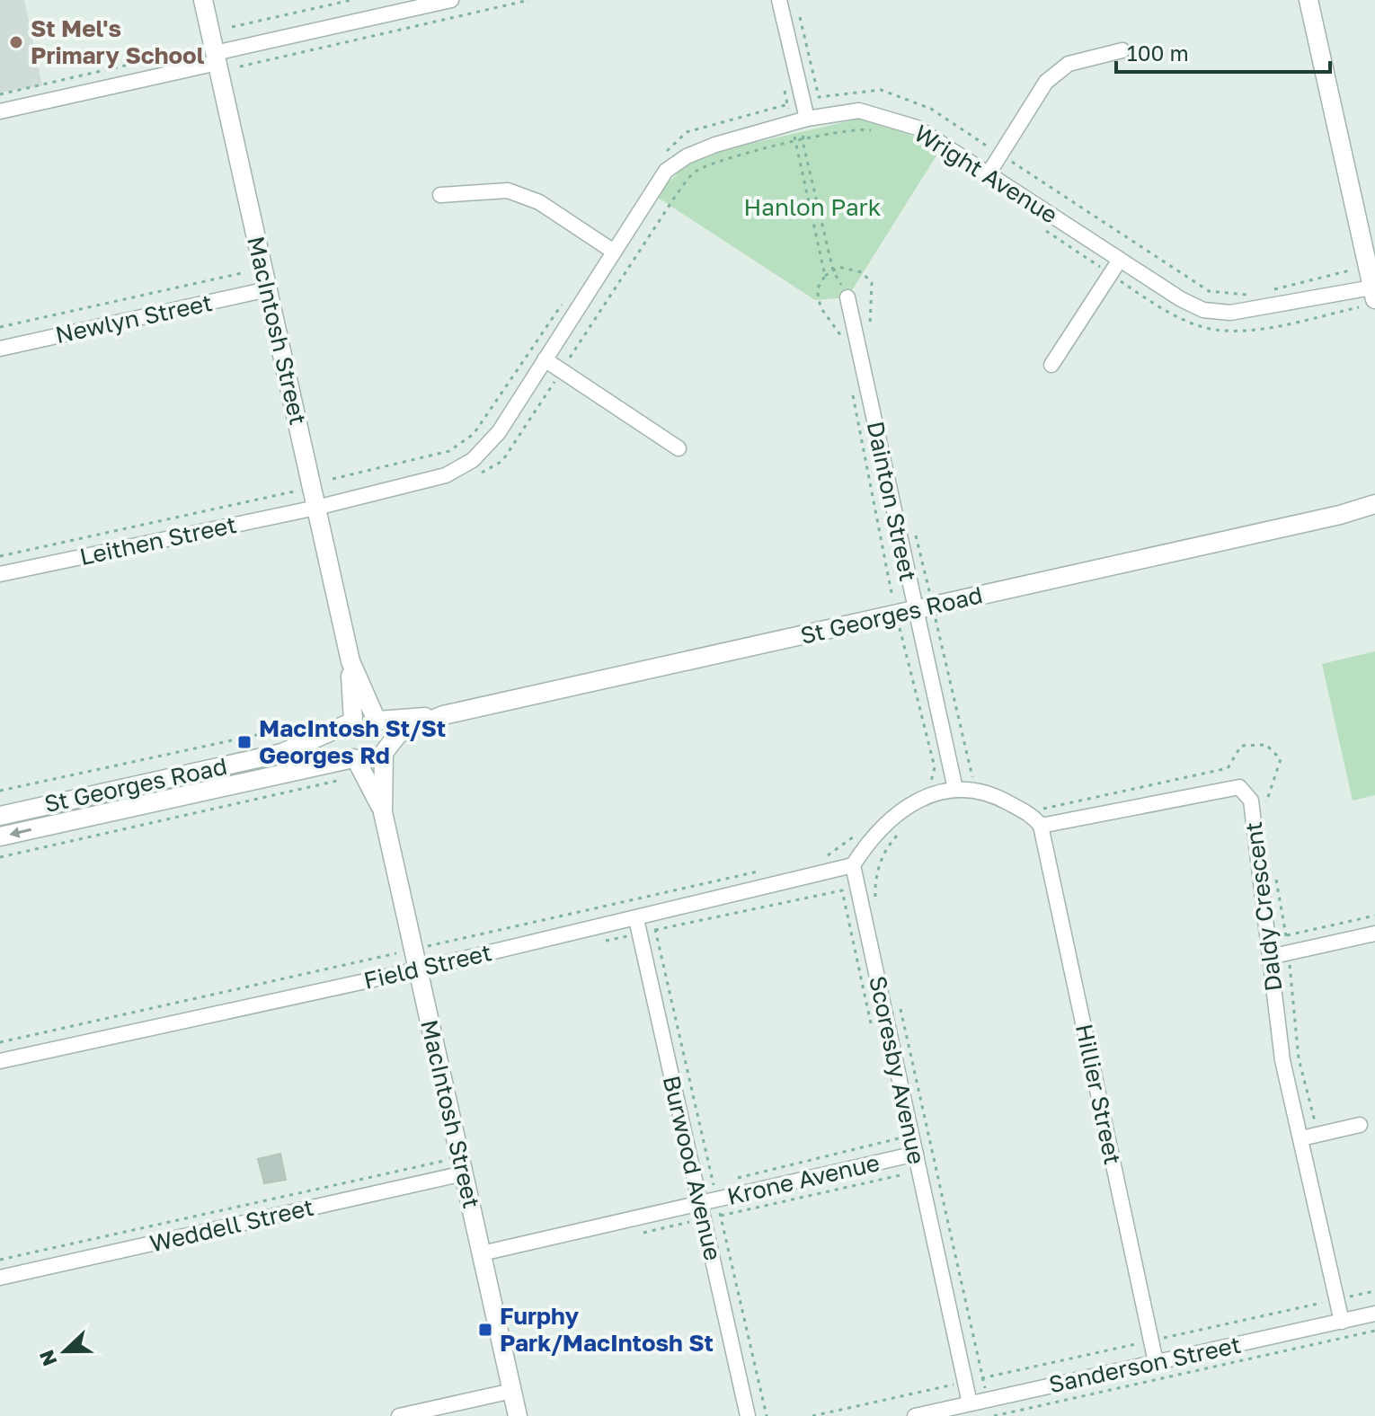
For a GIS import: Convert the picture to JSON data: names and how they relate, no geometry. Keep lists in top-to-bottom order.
{
  "streets": {
    "street": [
      "Wright Avenue",
      "Newlyn Street",
      "MacIntosh Street",
      "Dainton Street",
      "Leithen Street",
      "St Georges Road",
      "Daldy Crescent",
      "Field Street",
      "Scoresby Avenue",
      "Hillier Street",
      "Burwood Avenue",
      "Krone Avenue",
      "Weddell Street",
      "Sanderson Street"
    ]
  },
  "crossings": [
    ["Wright Avenue", "MacIntosh Street"],
    ["Wright Avenue", "Leithen Street"],
    ["Newlyn Street", "MacIntosh Street"],
    ["MacIntosh Street", "Leithen Street"],
    ["MacIntosh Street", "St Georges Road"],
    ["MacIntosh Street", "Field Street"],
    ["MacIntosh Street", "Krone Avenue"],
    ["MacIntosh Street", "Weddell Street"],
    ["Dainton Street", "St Georges Road"],
    ["Daldy Crescent", "Hillier Street"],
    ["Daldy Crescent", "Sanderson Street"],
    ["Field Street", "Scoresby Avenue"],
    ["Field Street", "Burwood Avenue"],
    ["Scoresby Avenue", "Krone Avenue"],
    ["Scoresby Avenue", "Sanderson Street"],
    ["Hillier Street", "Sanderson Street"],
    ["Burwood Avenue", "Krone Avenue"]
  ],
  "parks": ["Hanlon Park"],
  "places": {
    "other": ["St Mel's Primary School"],
    "transit": ["MacIntosh St/St Georges Rd", "Furphy Park/MacIntosh St"]
  },
  "scale_bar": "100 m",
  "north": "left"
}
